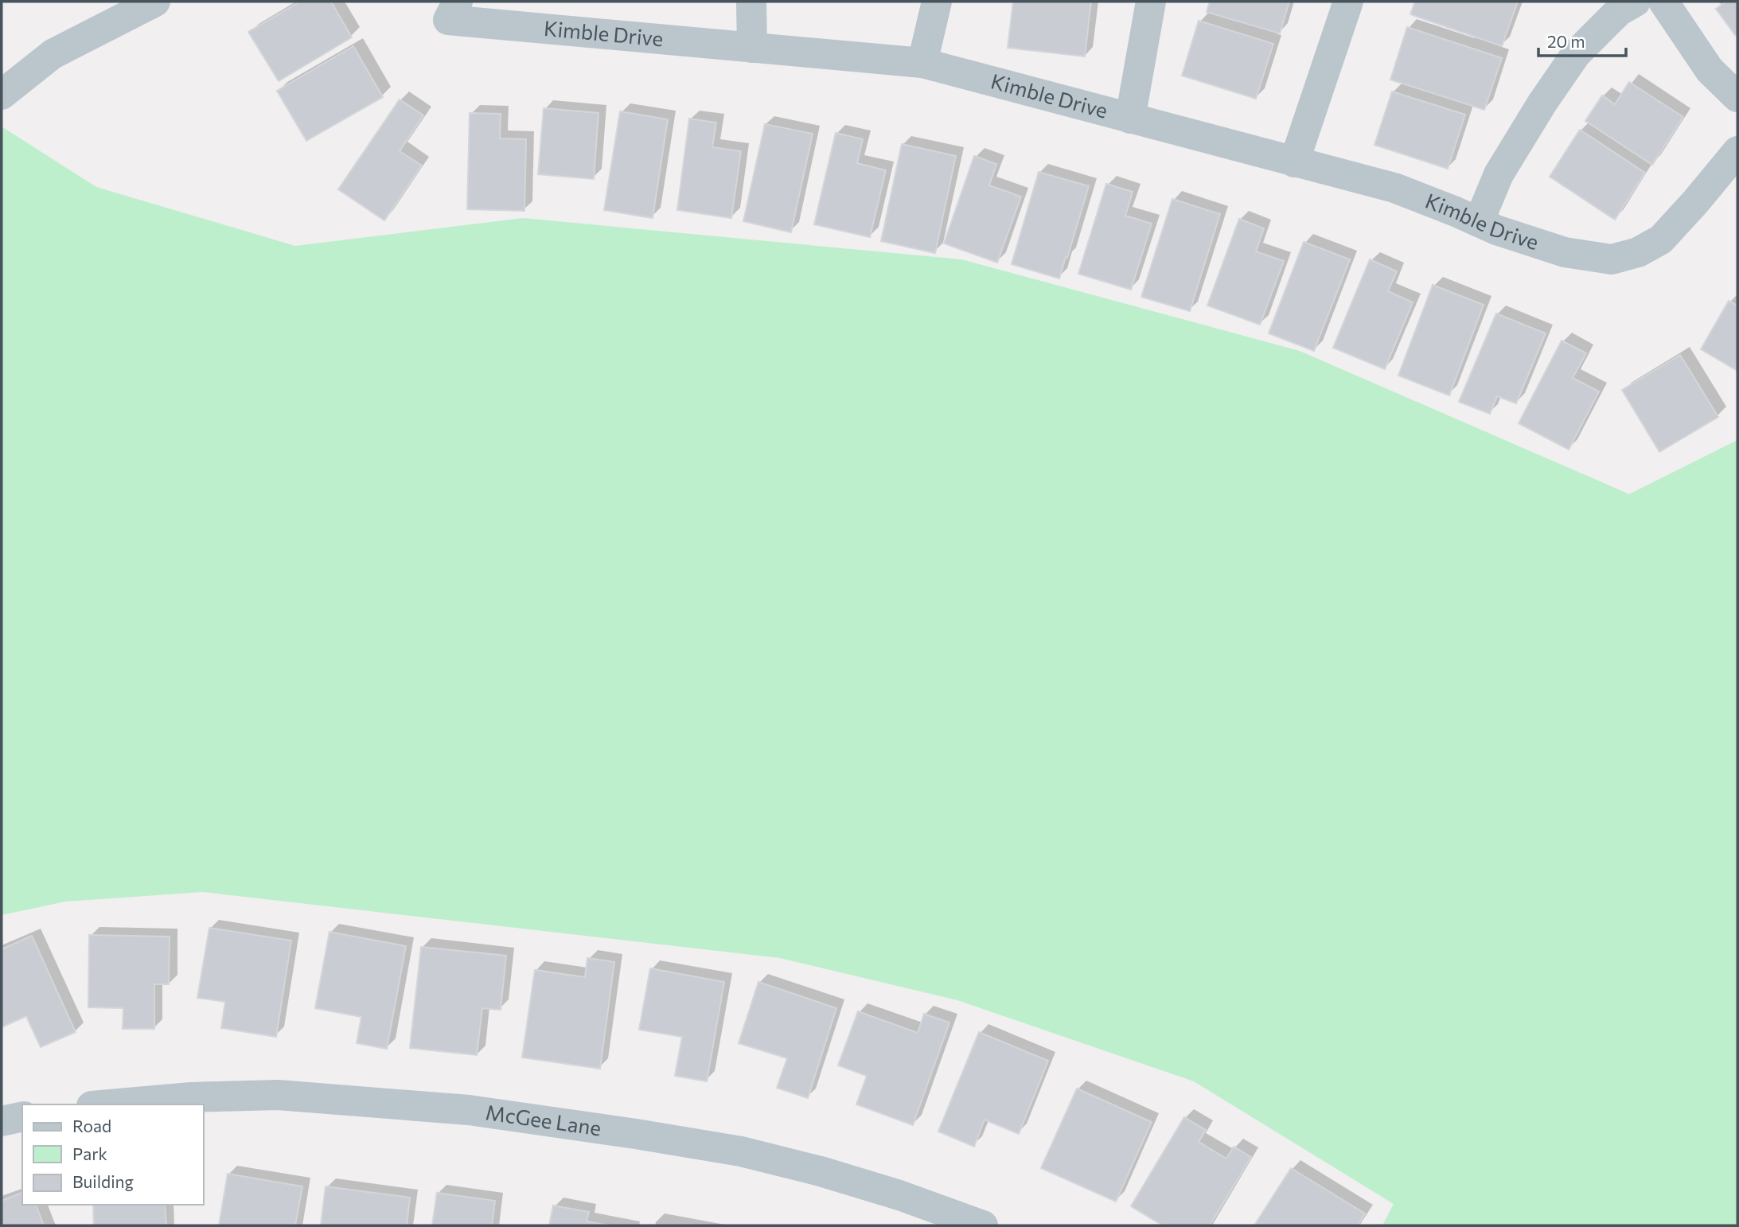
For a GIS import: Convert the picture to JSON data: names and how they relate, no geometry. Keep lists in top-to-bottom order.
{
  "streets": {
    "street": ["Kimble Drive", "McGee Lane"]
  },
  "legend": ["Road", "Park", "Building"],
  "scale_bar": "20 m"
}
